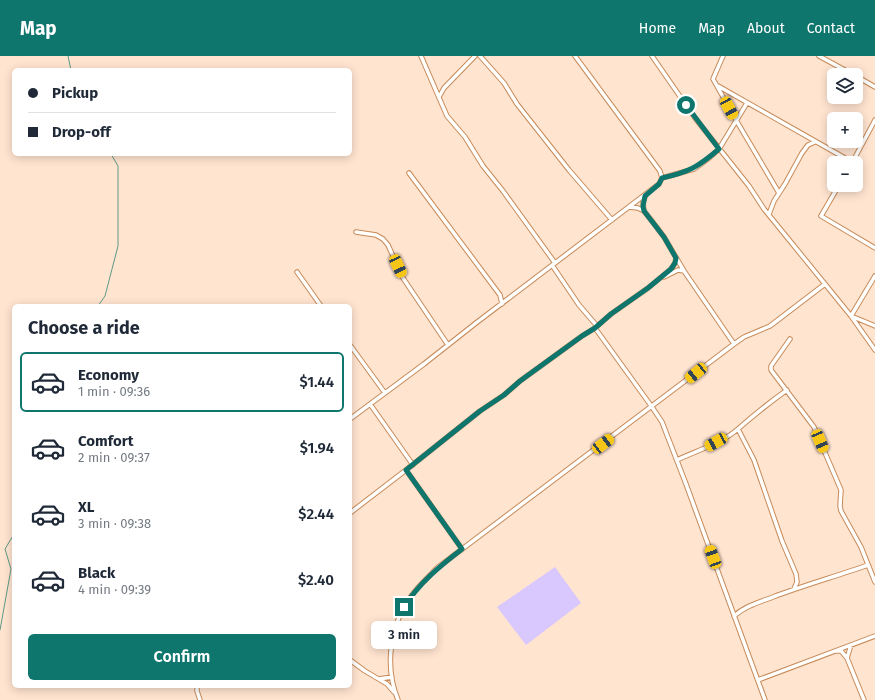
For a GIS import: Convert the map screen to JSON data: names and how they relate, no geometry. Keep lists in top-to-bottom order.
{
  "page": {
    "header": "Map",
    "nav": [
      "Home",
      "Map",
      "About",
      "Contact"
    ],
    "map_buttons": ["+", "−"],
    "banner": ["Pickup", "Drop-off"],
    "heading": "Choose a ride",
    "list": [
      {
        "name": "Economy",
        "note": "1 min · 09:36",
        "value": "$1.44"
      },
      {
        "name": "Comfort",
        "note": "2 min · 09:37",
        "value": "$1.94"
      },
      {
        "name": "XL",
        "note": "3 min · 09:38",
        "value": "$2.44"
      },
      {
        "name": "Black",
        "note": "4 min · 09:39",
        "value": "$2.40"
      }
    ],
    "bubble": "3 min",
    "buttons": "Confirm"
  }
}
